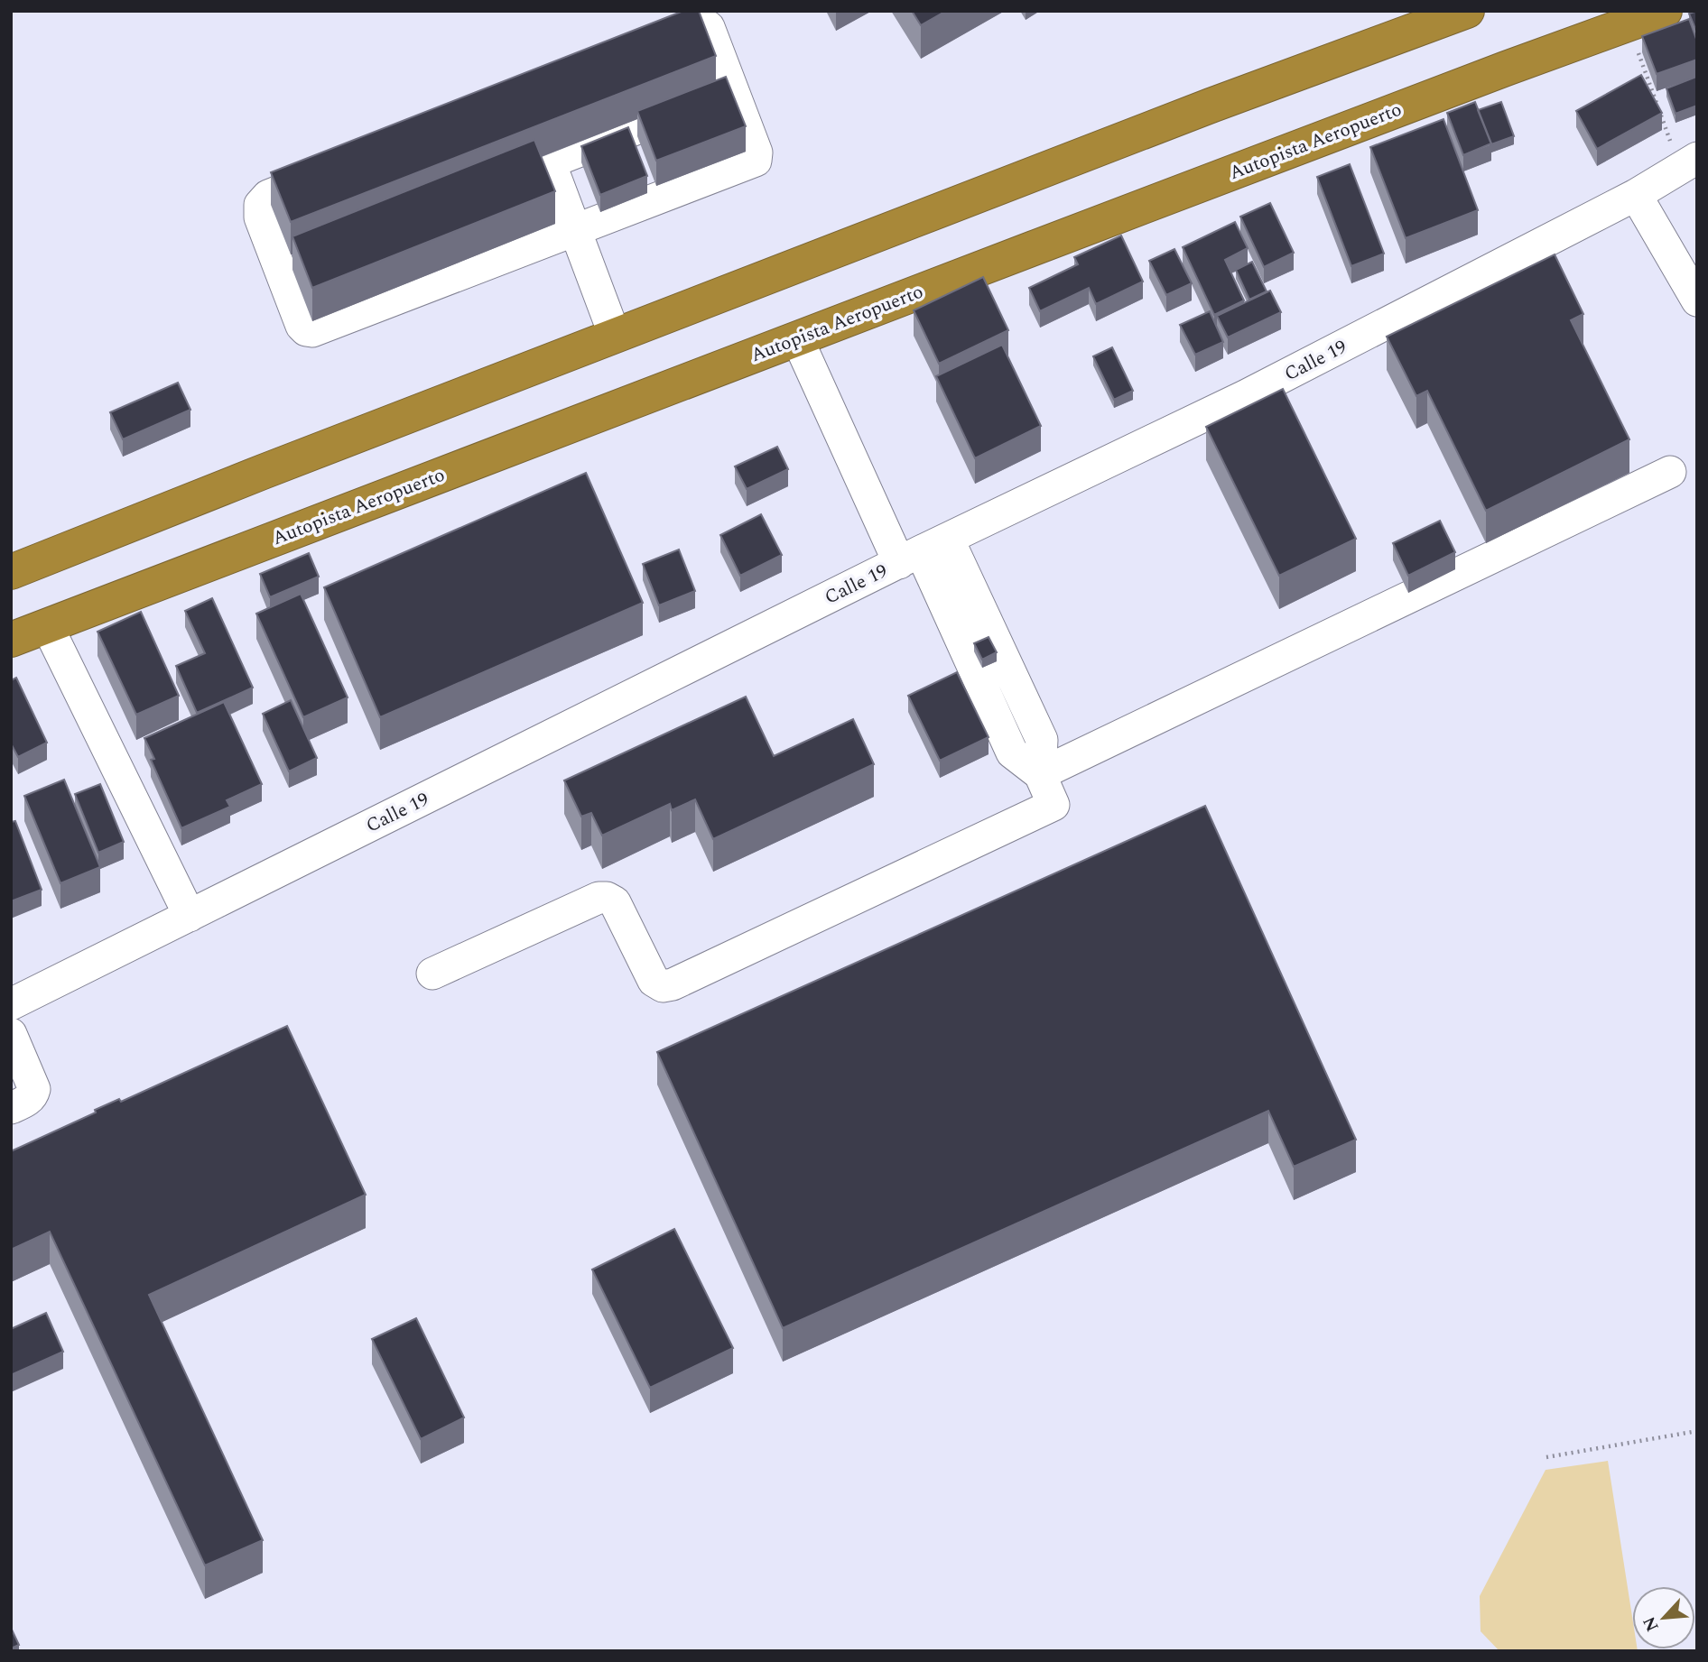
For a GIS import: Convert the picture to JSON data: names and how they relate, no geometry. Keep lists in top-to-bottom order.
{
  "streets": {
    "highway": ["Autopista Aeropuerto"],
    "street": ["Calle 19"]
  },
  "north": "bottom left"
}
